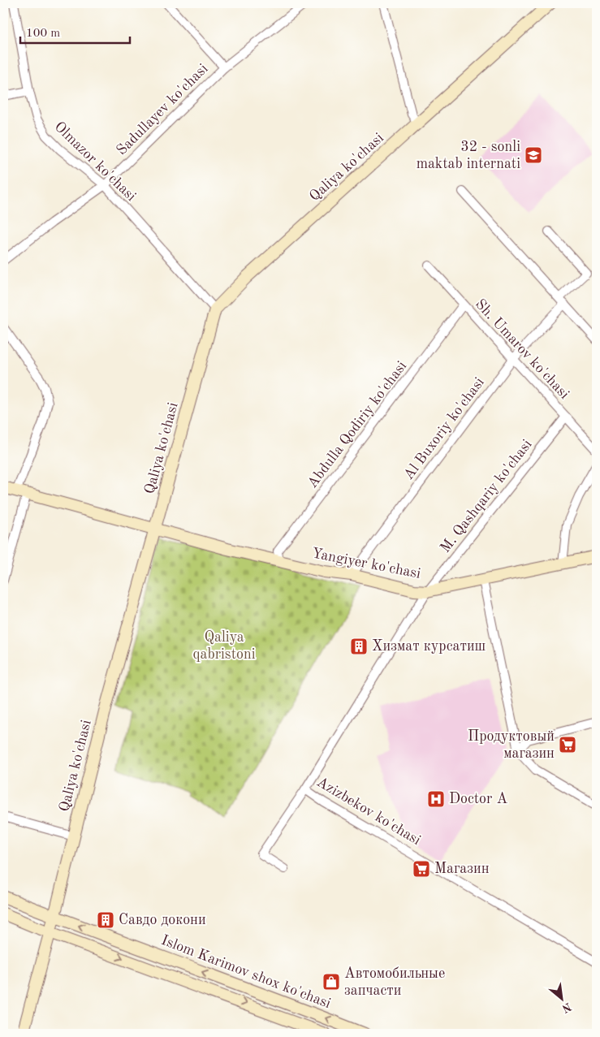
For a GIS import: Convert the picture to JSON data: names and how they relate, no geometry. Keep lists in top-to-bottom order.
{
  "streets": {
    "main road": ["Qaliya ko'chasi", "Yangiyer ko'chasi", "Islom Karimov shox ko'chasi"],
    "street": [
      "Sadullayev ko'chasi",
      "Olmazor ko'chasi",
      "Sh. Umarov ko'chasi",
      "Abdulla Qodiriy ko'chasi",
      "Al Buxoriy ko'chasi",
      "M. Qashqariy ko'chasi",
      "Azizbekov ko'chasi"
    ]
  },
  "crossings": [
    ["Sadullayev ko'chasi", "Olmazor ko'chasi"],
    ["Olmazor ko'chasi", "Qaliya ko'chasi"],
    ["Qaliya ko'chasi", "Yangiyer ko'chasi"],
    ["Qaliya ko'chasi", "Islom Karimov shox ko'chasi"],
    ["Sh. Umarov ko'chasi", "Abdulla Qodiriy ko'chasi"],
    ["Sh. Umarov ko'chasi", "Al Buxoriy ko'chasi"],
    ["Sh. Umarov ko'chasi", "M. Qashqariy ko'chasi"],
    ["Abdulla Qodiriy ko'chasi", "Yangiyer ko'chasi"],
    ["Al Buxoriy ko'chasi", "Yangiyer ko'chasi"],
    ["M. Qashqariy ko'chasi", "Yangiyer ko'chasi"],
    ["M. Qashqariy ko'chasi", "Azizbekov ko'chasi"],
    ["Yangiyer ko'chasi", "Azizbekov ko'chasi"]
  ],
  "parks": ["Qaliya qabristoni"],
  "places": {
    "school or university": ["32 - sonli maktab internati"],
    "building": ["Хизмат курсатиш", "Савдо докони"],
    "supermarket": ["Продуктовый магазин", "Магазин"],
    "hospital": ["Doctor A"],
    "shop": ["Автомобильные запчасти"]
  },
  "scale_bar": "100 m",
  "north": "bottom right"
}
